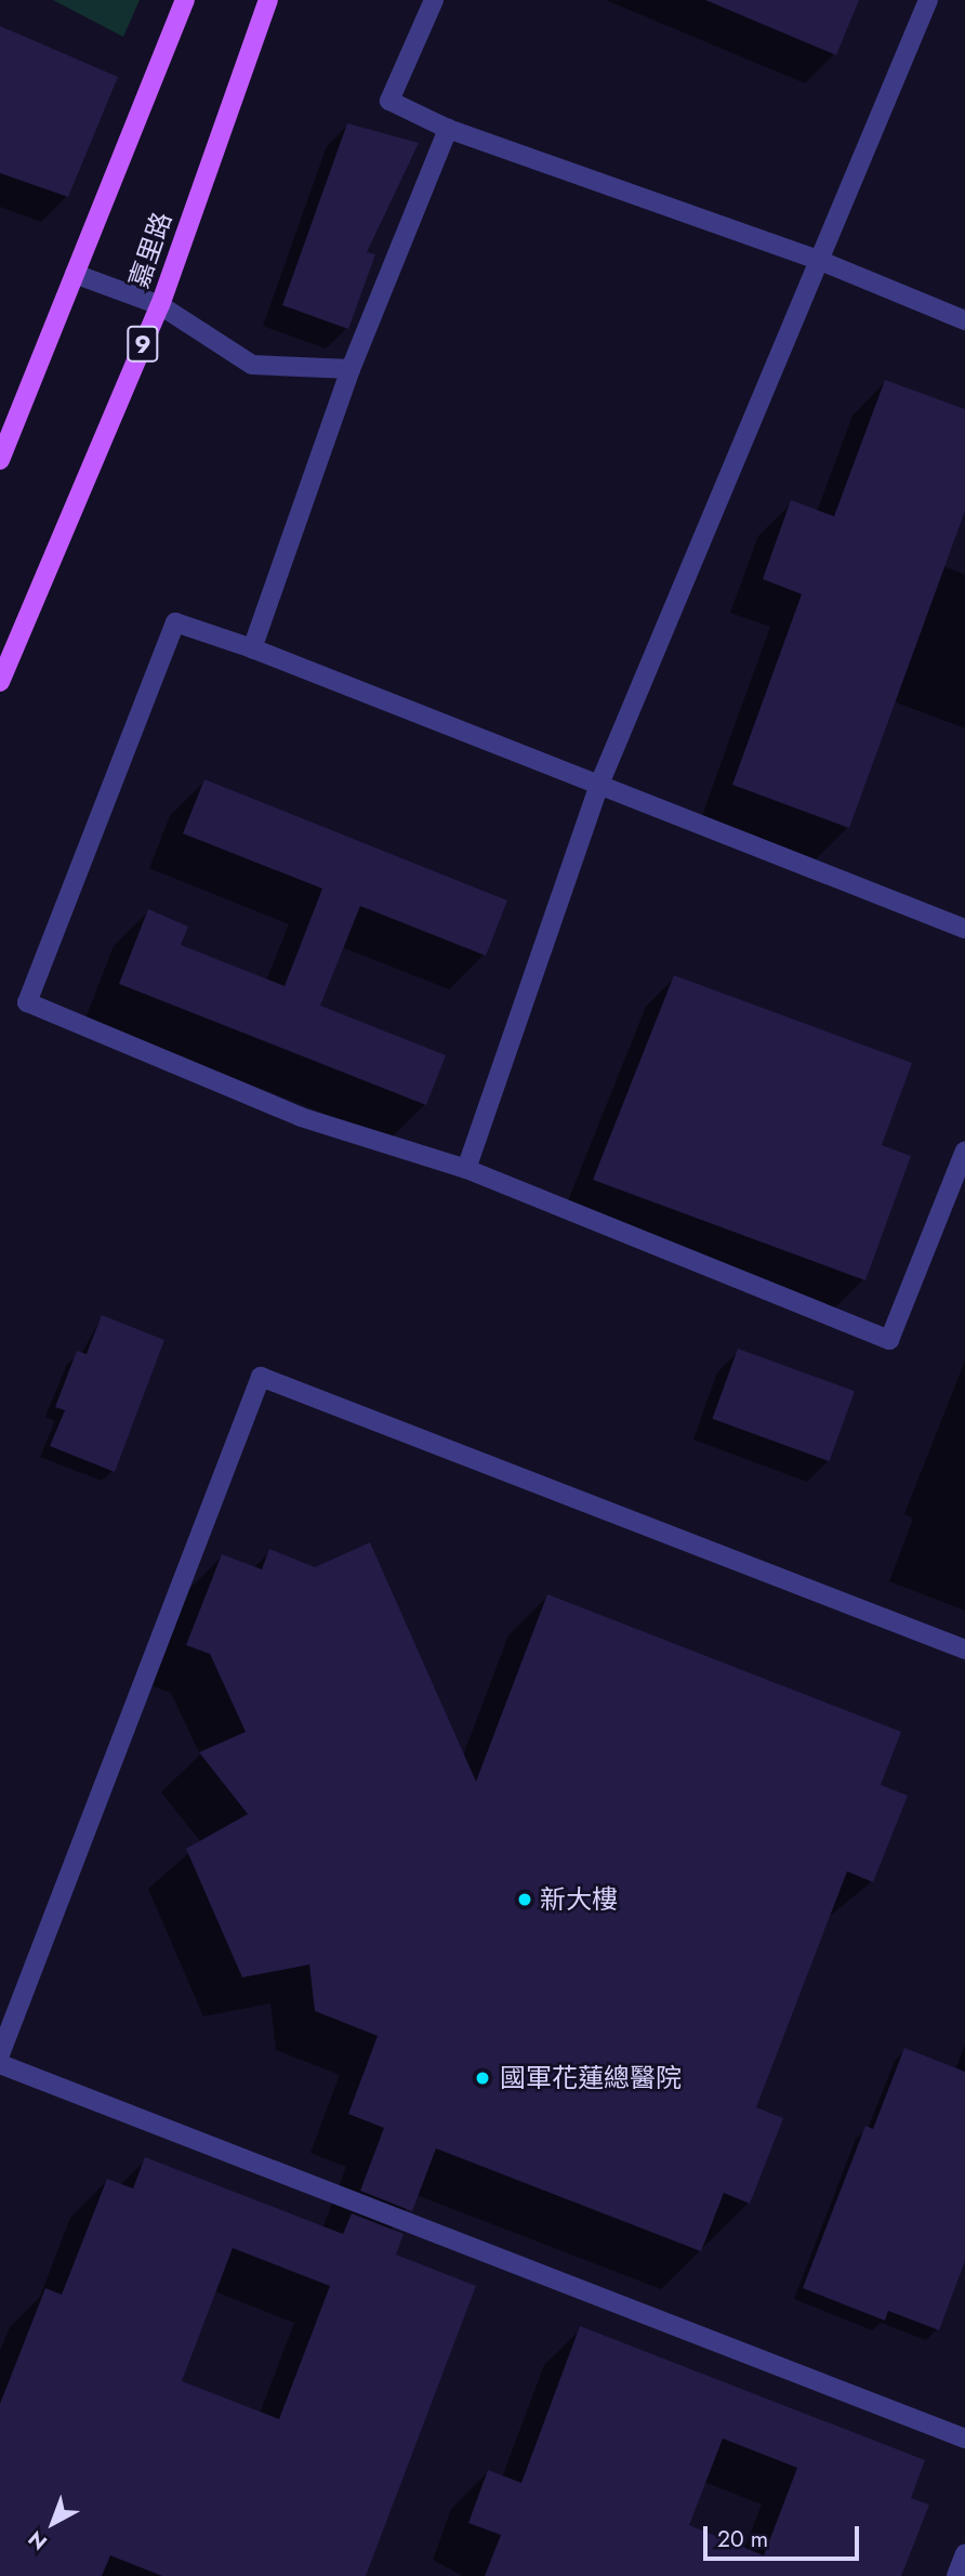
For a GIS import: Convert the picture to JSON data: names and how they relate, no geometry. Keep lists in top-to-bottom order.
{
  "streets": {
    "main road": ["嘉里路", "9"]
  },
  "places": ["新大樓", "國軍花蓮總醫院"],
  "scale_bar": "20 m",
  "north": "bottom left"
}
